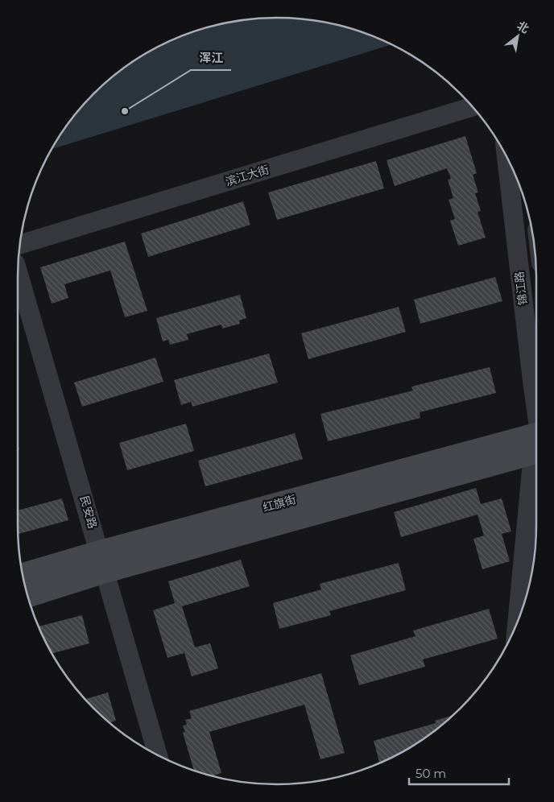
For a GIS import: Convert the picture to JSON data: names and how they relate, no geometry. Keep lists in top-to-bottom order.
{
  "streets": {
    "street": ["滨江大街", "锦江路", "民安路"]
  },
  "places": ["浑江"],
  "scale_bar": "50 m",
  "north": "top right"
}
